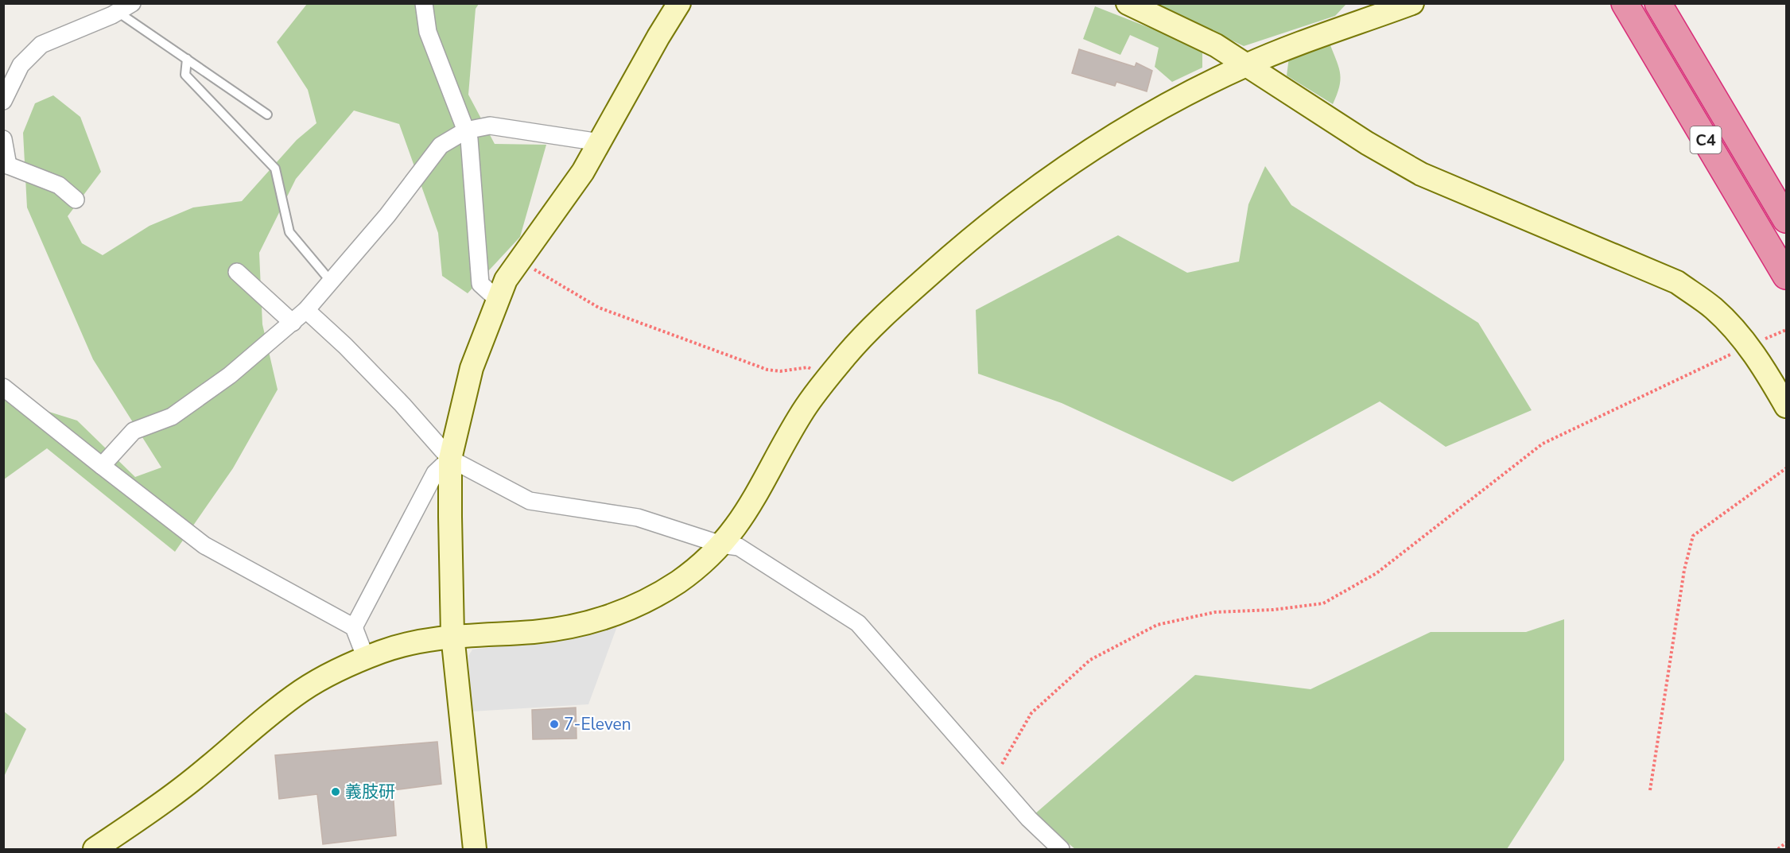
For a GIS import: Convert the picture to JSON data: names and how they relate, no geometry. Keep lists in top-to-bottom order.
{
  "streets": {
    "highway": ["C4"]
  },
  "places": ["7-Eleven", "義肢研"]
}
